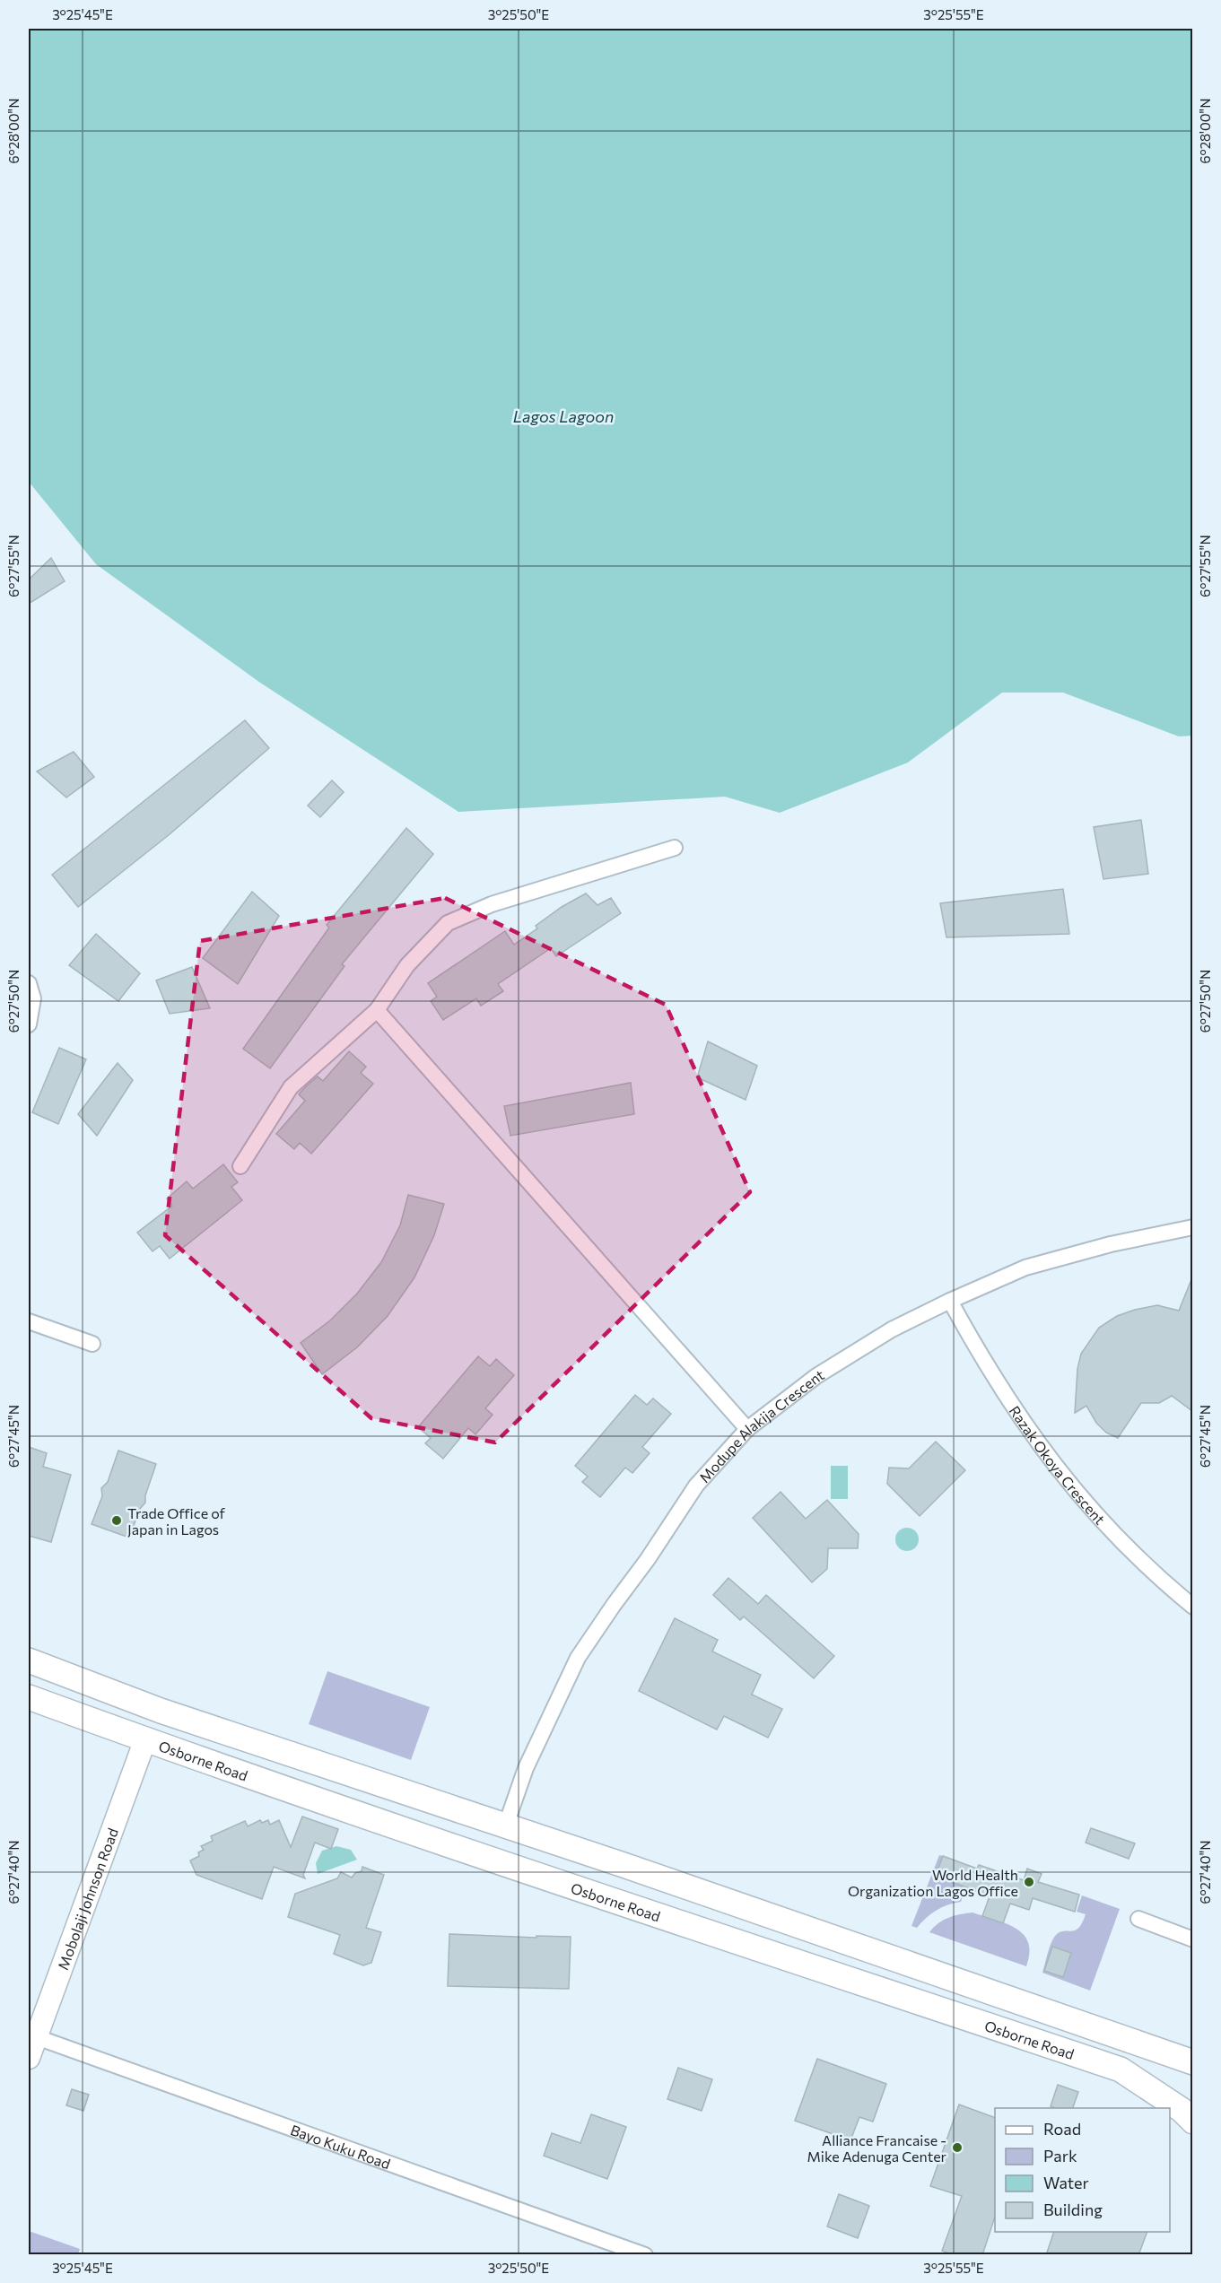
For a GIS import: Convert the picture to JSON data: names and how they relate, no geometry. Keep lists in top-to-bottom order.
{
  "streets": {
    "main road": ["Osborne Road", "Mobolaji Johnson Road"],
    "street": ["Modupe Alakija Crescent", "Razak Okoya Crescent", "Bayo Kuku Road"]
  },
  "crossings": [
    ["Modupe Alakija Crescent", "Razak Okoya Crescent"],
    ["Modupe Alakija Crescent", "Osborne Road"],
    ["Osborne Road", "Mobolaji Johnson Road"],
    ["Mobolaji Johnson Road", "Bayo Kuku Road"]
  ],
  "water": ["Lagos Lagoon"],
  "places": ["Trade Office of Japan in Lagos", "World Health Organization Lagos Office", "Alliance Francaise - Mike Adenuga Center"],
  "legend": [
    "Road",
    "Park",
    "Water",
    "Building"
  ],
  "coordinates": [
    "3°25'45\"E",
    "3°25'50\"E",
    "3°25'55\"E",
    "6°28'00\"N",
    "6°27'55\"N",
    "6°27'50\"N",
    "6°27'45\"N",
    "6°27'40\"N"
  ]
}
